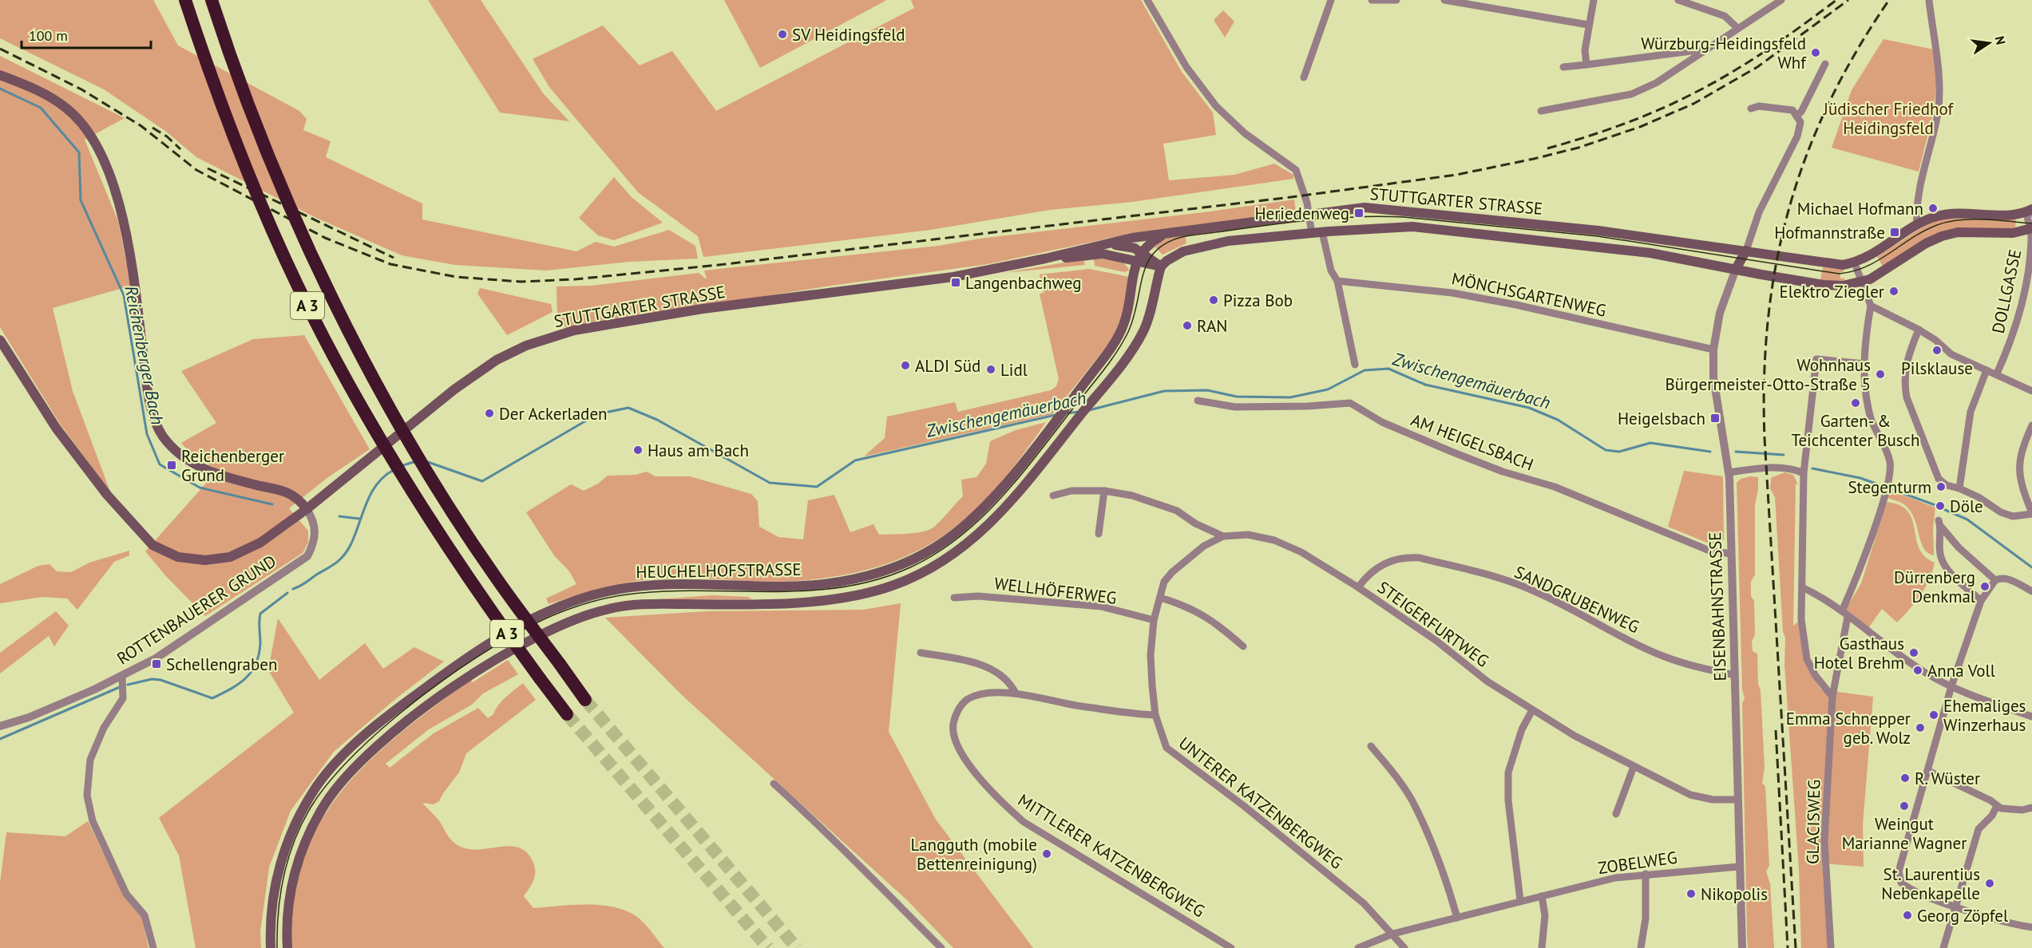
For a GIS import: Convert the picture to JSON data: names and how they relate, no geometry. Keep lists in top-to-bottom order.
{
  "streets": {
    "highway": ["A 3"],
    "main road": ["STUTTGARTER STRASSE", "HEUCHELHOFSTRASSE"],
    "street": [
      "DOLLGASSE",
      "MÖNCHSGARTENWEG",
      "AM HEIGELSBACH",
      "WELLHÖFERWEG",
      "SANDGRUBENWEG",
      "EISENBAHNSTRASSE",
      "ROTTENBAUERER GRUND",
      "STEIGERFURTWEG",
      "UNTERER KATZENBERGWEG",
      "GLACISWEG",
      "MITTLERER KATZENBERGWEG",
      "ZOBELWEG"
    ]
  },
  "crossings": [
    ["STUTTGARTER STRASSE", "HEUCHELHOFSTRASSE"],
    ["STUTTGARTER STRASSE", "EISENBAHNSTRASSE"],
    ["STUTTGARTER STRASSE", "ROTTENBAUERER GRUND"],
    ["MÖNCHSGARTENWEG", "EISENBAHNSTRASSE"],
    ["AM HEIGELSBACH", "EISENBAHNSTRASSE"],
    ["WELLHÖFERWEG", "UNTERER KATZENBERGWEG"],
    ["SANDGRUBENWEG", "EISENBAHNSTRASSE"],
    ["SANDGRUBENWEG", "STEIGERFURTWEG"],
    ["EISENBAHNSTRASSE", "STEIGERFURTWEG"],
    ["EISENBAHNSTRASSE", "ZOBELWEG"],
    ["STEIGERFURTWEG", "UNTERER KATZENBERGWEG"],
    ["UNTERER KATZENBERGWEG", "MITTLERER KATZENBERGWEG"],
    ["UNTERER KATZENBERGWEG", "ZOBELWEG"]
  ],
  "water": ["Reichenberger Bach", "Zwischengemäuerbach"],
  "parks": ["Jüdischer Friedhof Heidingsfeld"],
  "places": {
    "other": [
      "SV Heidingsfeld",
      "Würzburg-Heidingsfeld Whf",
      "Michael Hofmann",
      "Elektro Ziegler",
      "Pizza Bob",
      "RAN",
      "Pilsklause",
      "ALDI Süd",
      "Lidl",
      "Wohnhaus Bürgermeister-Otto-Straße 5",
      "Garten- & Teichcenter Busch",
      "Der Ackerladen",
      "Haus am Bach",
      "Stegenturm",
      "Döle",
      "Dürrenberg Denkmal",
      "Gasthaus Hotel Brehm",
      "Anna Voll",
      "Ehemaliges Winzerhaus",
      "Emma Schnepper geb. Wolz",
      "R. Wüster",
      "Weingut Marianne Wagner",
      "Langguth (mobile Bettenreinigung)",
      "St. Laurentius Nebenkapelle",
      "Nikopolis",
      "Georg Zöpfel"
    ],
    "transit": [
      "Heriedenweg",
      "Hofmannstraße",
      "Langenbachweg",
      "Heigelsbach",
      "Reichenberger Grund",
      "Schellengraben"
    ]
  },
  "scale_bar": "100 m",
  "north": "right"
}
